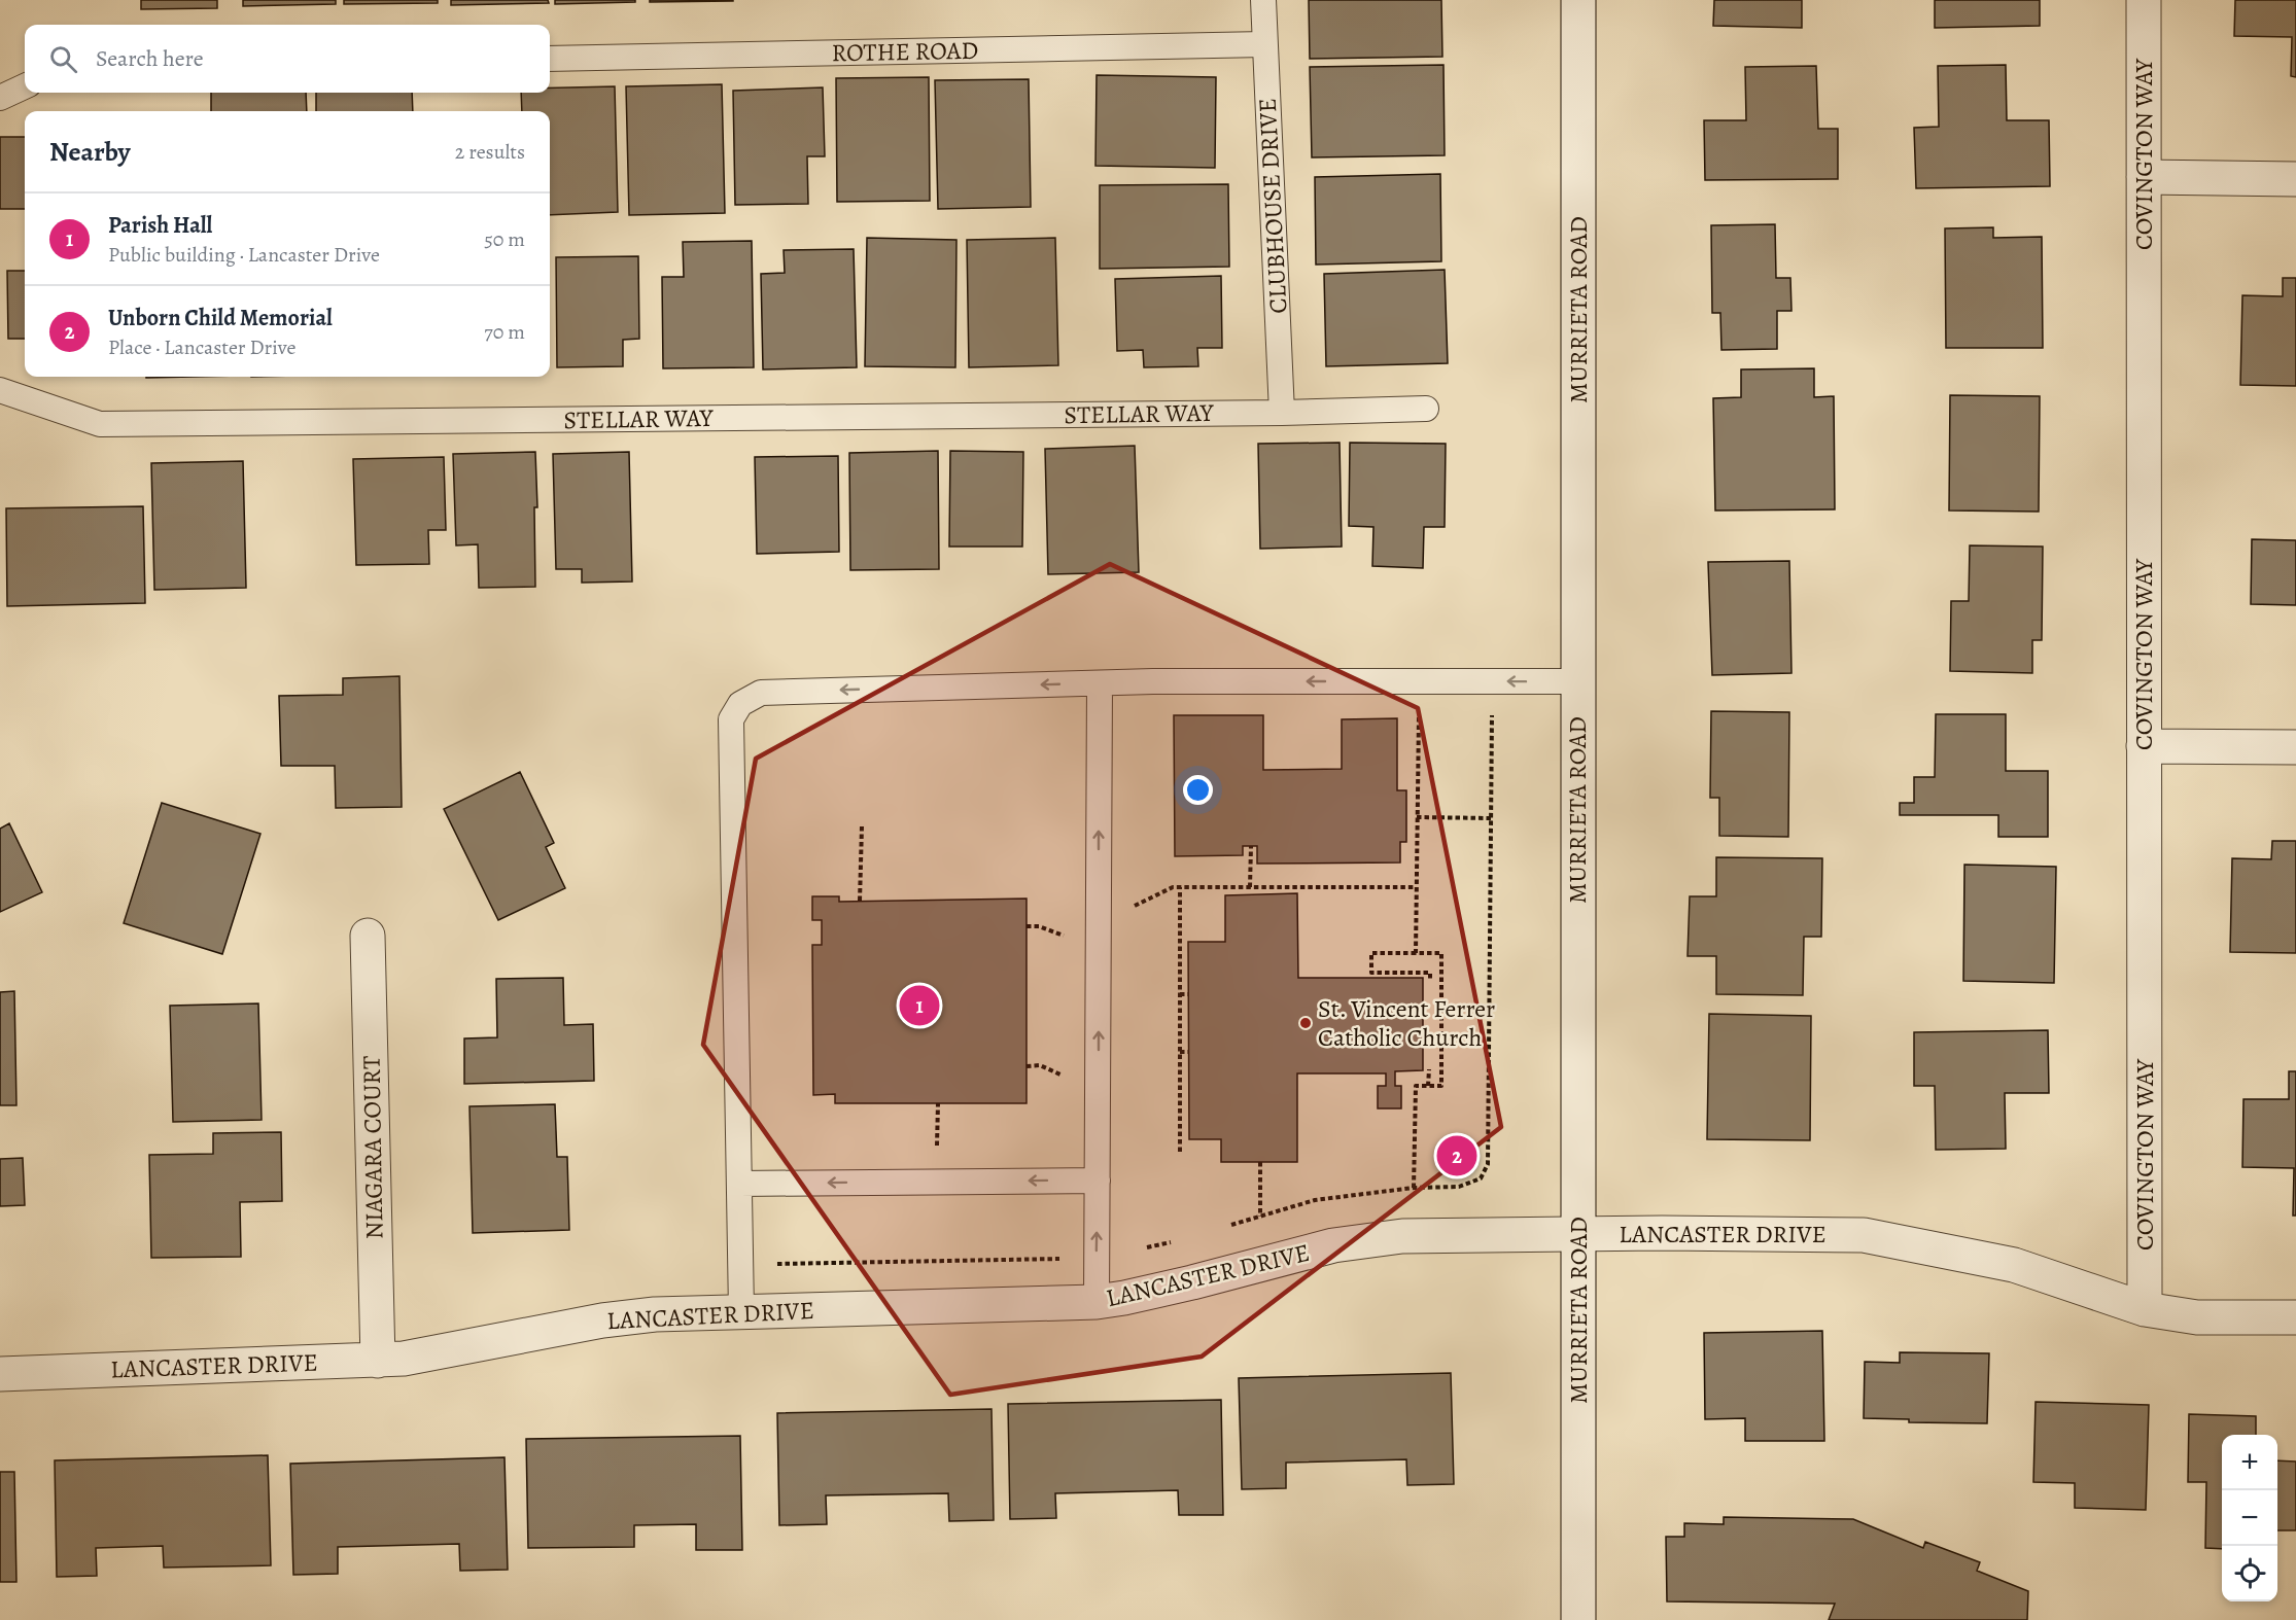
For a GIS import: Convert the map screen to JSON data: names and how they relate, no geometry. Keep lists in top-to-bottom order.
{
  "streets": {
    "street": [
      "COVINGTON WAY",
      "MURRIETA ROAD",
      "NIAGARA COURT",
      "LANCASTER DRIVE"
    ],
    "lane": ["ROTHE ROAD", "CLUBHOUSE DRIVE", "STELLAR WAY"]
  },
  "crossings": [
    ["ROTHE ROAD", "CLUBHOUSE DRIVE"],
    ["COVINGTON WAY", "LANCASTER DRIVE"],
    ["CLUBHOUSE DRIVE", "STELLAR WAY"],
    ["MURRIETA ROAD", "LANCASTER DRIVE"],
    ["NIAGARA COURT", "LANCASTER DRIVE"]
  ],
  "places": ["St. Vincent Ferrer Catholic Church"],
  "page": {
    "search": "Search here",
    "heading": ["Nearby", "2 results"],
    "list": [
      {
        "mark": "1",
        "name": "Parish Hall",
        "note": "Public building · Lancaster Drive",
        "value": "50 m"
      },
      {
        "mark": "2",
        "name": "Unborn Child Memorial",
        "note": "Place · Lancaster Drive",
        "value": "70 m"
      }
    ],
    "pins": ["1", "2"],
    "map_buttons": ["+", "−"]
  }
}
